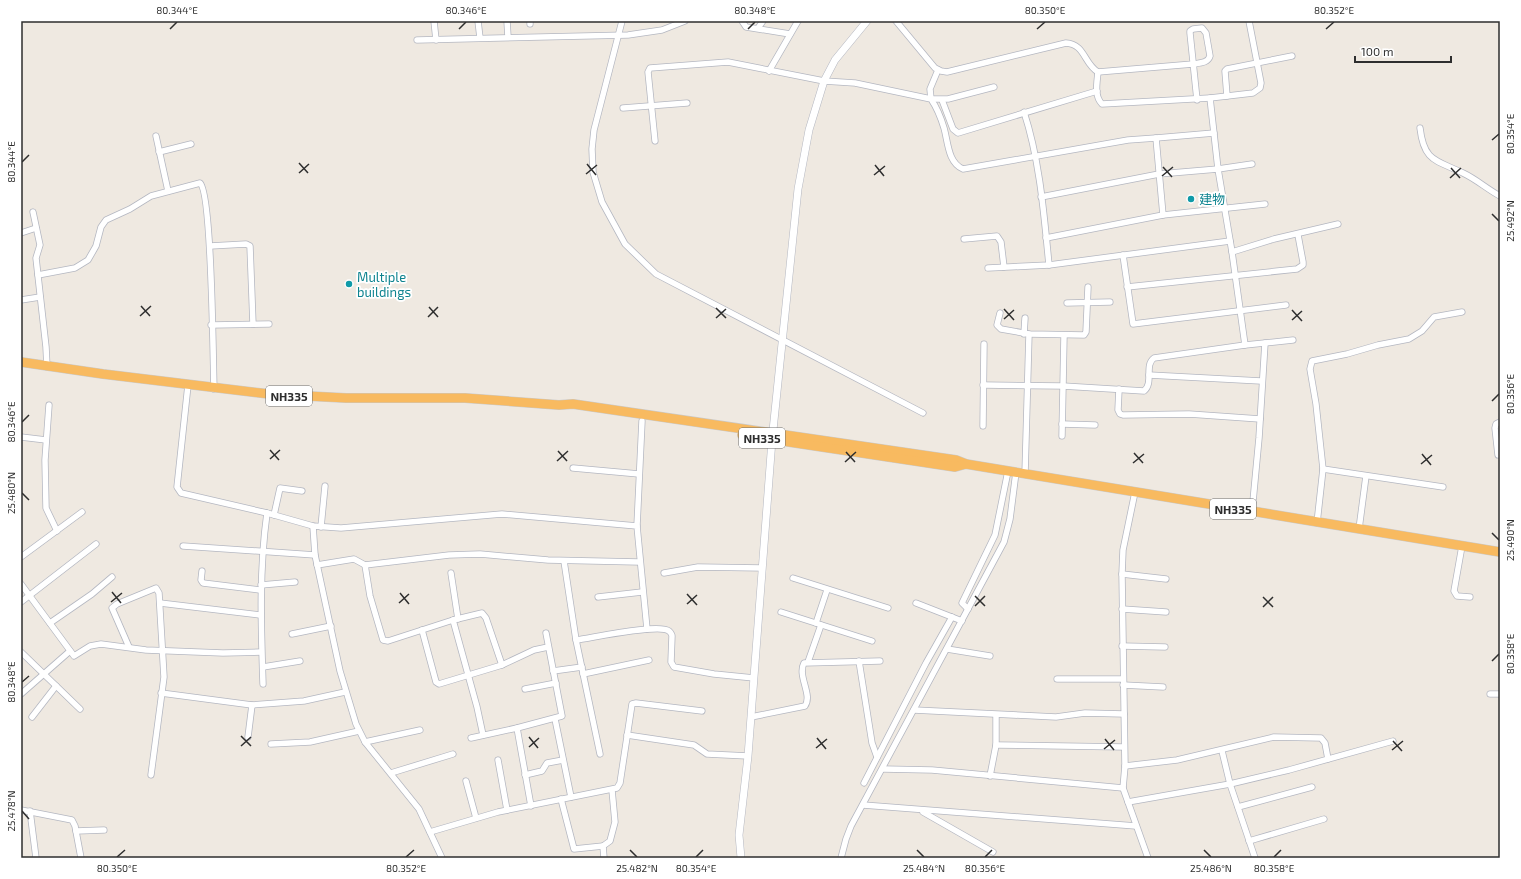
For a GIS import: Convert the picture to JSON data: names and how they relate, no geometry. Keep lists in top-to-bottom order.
{
  "streets": {
    "highway": ["NH335"]
  },
  "places": ["建物", "Multiple buildings"],
  "scale_bar": "100 m",
  "coordinates": [
    "80.344°E",
    "80.346°E",
    "80.348°E",
    "80.350°E",
    "80.352°E",
    "80.354°E",
    "25.492°N",
    "80.356°E",
    "25.480°N",
    "25.490°N",
    "80.358°E",
    "25.478°N",
    "25.482°N",
    "25.484°N",
    "25.486°N"
  ]
}
